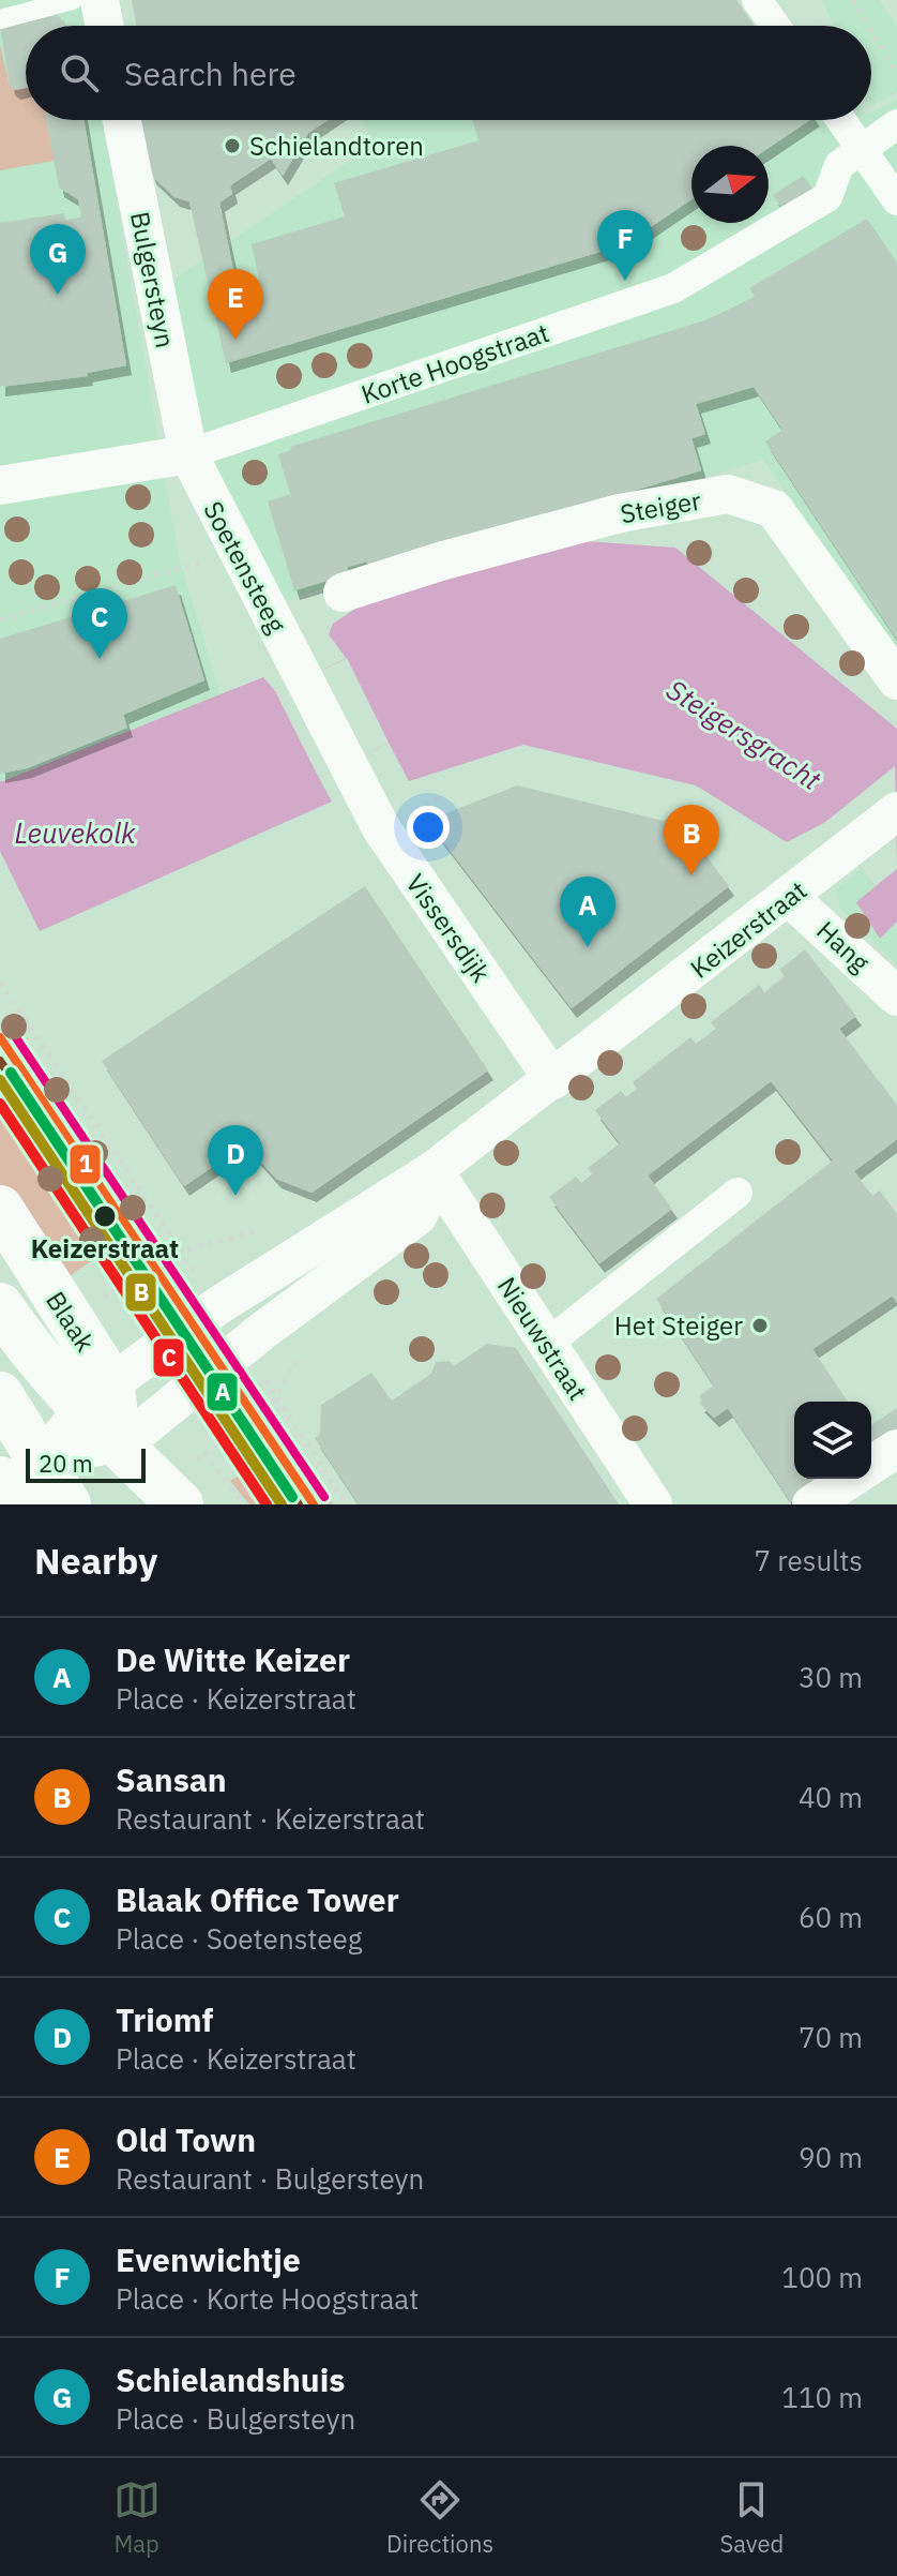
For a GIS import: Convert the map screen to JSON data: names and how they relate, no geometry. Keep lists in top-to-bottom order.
{
  "streets": {
    "main road": ["Blaak"],
    "street": [
      "Bulgersteyn",
      "Korte Hoogstraat",
      "Steiger",
      "Soetensteeg",
      "Vissersdijk",
      "Keizerstraat",
      "Hang",
      "Nieuwstraat"
    ]
  },
  "crossings": [
    ["Bulgersteyn", "Korte Hoogstraat"],
    ["Bulgersteyn", "Soetensteeg"],
    ["Korte Hoogstraat", "Soetensteeg"],
    ["Soetensteeg", "Vissersdijk"],
    ["Vissersdijk", "Keizerstraat"],
    ["Keizerstraat", "Hang"],
    ["Keizerstraat", "Blaak"],
    ["Keizerstraat", "Nieuwstraat"]
  ],
  "water": ["Steigersgracht", "Leuvekolk"],
  "places": ["Schielandtoren", "Keizerstraat", "Het Steiger"],
  "lines": [
    "transit line 1",
    "transit line A",
    "transit line B",
    "transit line C"
  ],
  "scale_bar": "20 m",
  "north": "right",
  "page": {
    "search": "Search here",
    "pins": [
      "F",
      "G",
      "E",
      "C",
      "B",
      "A",
      "D"
    ],
    "scale": "20 m",
    "heading": ["Nearby", "7 results"],
    "list": [
      {
        "mark": "A",
        "name": "De Witte Keizer",
        "note": "Place · Keizerstraat",
        "value": "30 m"
      },
      {
        "mark": "B",
        "name": "Sansan",
        "note": "Restaurant · Keizerstraat",
        "value": "40 m"
      },
      {
        "mark": "C",
        "name": "Blaak Office Tower",
        "note": "Place · Soetensteeg",
        "value": "60 m"
      },
      {
        "mark": "D",
        "name": "Triomf",
        "note": "Place · Keizerstraat",
        "value": "70 m"
      },
      {
        "mark": "E",
        "name": "Old Town",
        "note": "Restaurant · Bulgersteyn",
        "value": "90 m"
      },
      {
        "mark": "F",
        "name": "Evenwichtje",
        "note": "Place · Korte Hoogstraat",
        "value": "100 m"
      },
      {
        "mark": "G",
        "name": "Schielandshuis",
        "note": "Place · Bulgersteyn",
        "value": "110 m"
      }
    ],
    "nav": ["Map", "Directions", "Saved"]
  }
}
